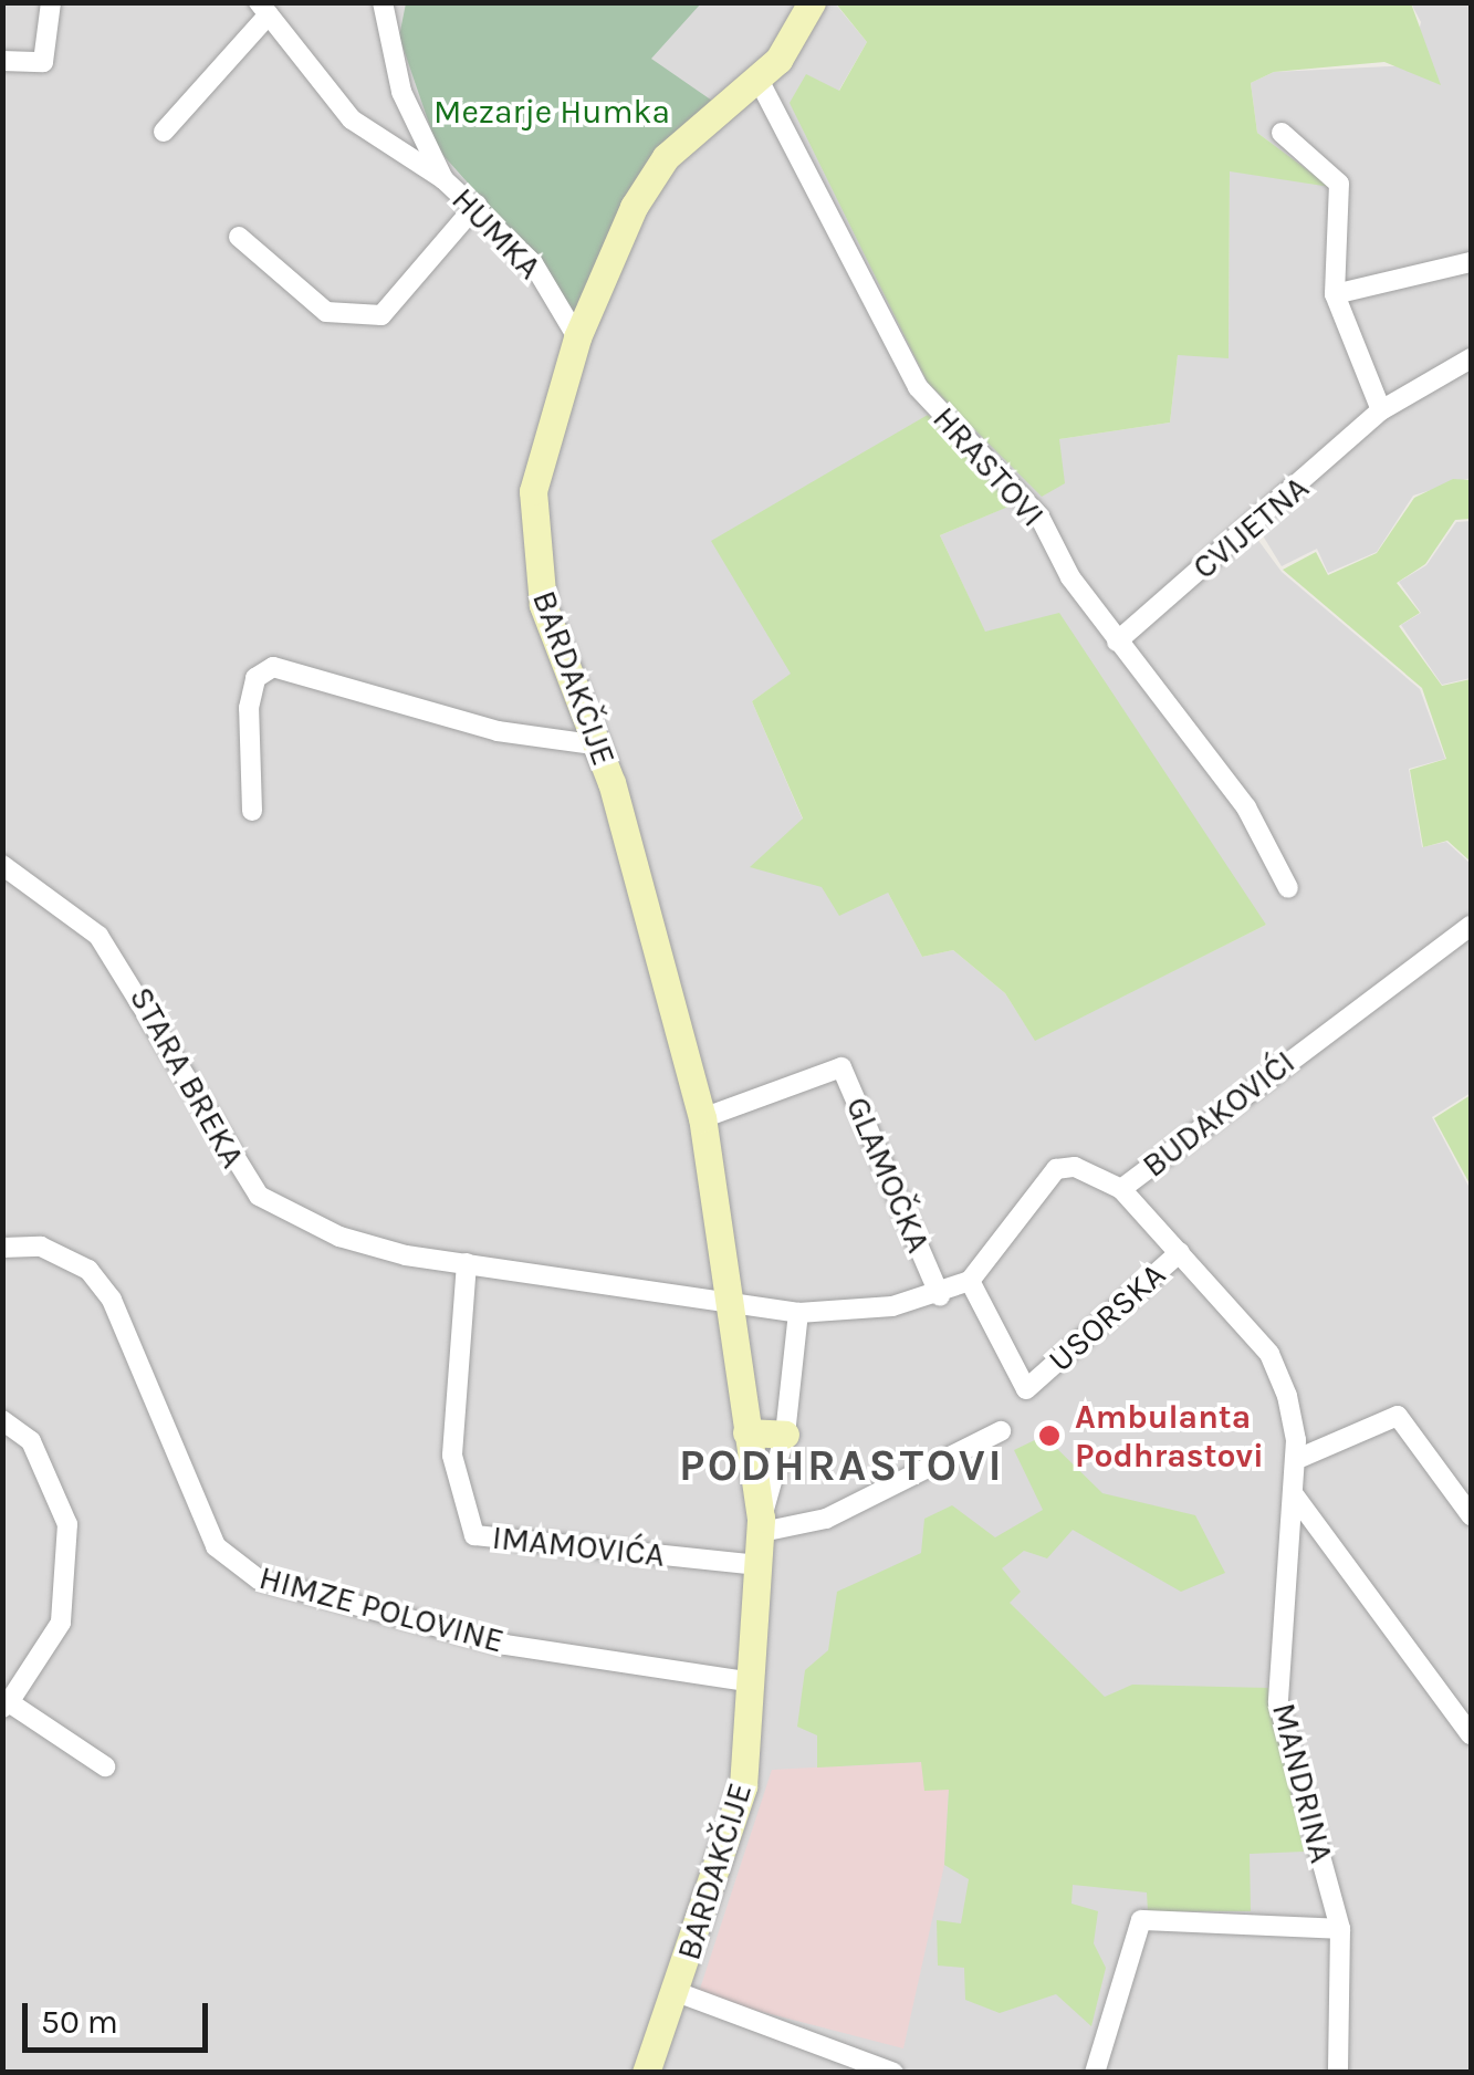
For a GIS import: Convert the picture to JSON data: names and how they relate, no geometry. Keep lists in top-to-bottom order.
{
  "streets": {
    "street": [
      "HUMKA",
      "HRASTOVI",
      "CVIJETNA",
      "BARDAKČIJE",
      "STARA BREKA",
      "BUDAKOVIĆI",
      "GLAMOČKA",
      "USORSKA",
      "IMAMOVIĆA",
      "HIMZE POLOVINE",
      "MANDRINA"
    ]
  },
  "crossings": [
    ["HUMKA", "BARDAKČIJE"],
    ["HRASTOVI", "CVIJETNA"],
    ["HRASTOVI", "BARDAKČIJE"],
    ["BARDAKČIJE", "STARA BREKA"],
    ["BARDAKČIJE", "BUDAKOVIĆI"],
    ["BARDAKČIJE", "GLAMOČKA"],
    ["BARDAKČIJE", "IMAMOVIĆA"],
    ["BARDAKČIJE", "HIMZE POLOVINE"],
    ["STARA BREKA", "IMAMOVIĆA"],
    ["BUDAKOVIĆI", "GLAMOČKA"],
    ["BUDAKOVIĆI", "USORSKA"],
    ["BUDAKOVIĆI", "MANDRINA"],
    ["USORSKA", "MANDRINA"]
  ],
  "districts": ["PODHRASTOVI"],
  "parks": ["Mezarje Humka"],
  "places": ["Ambulanta Podhrastovi"],
  "scale_bar": "50 m"
}
